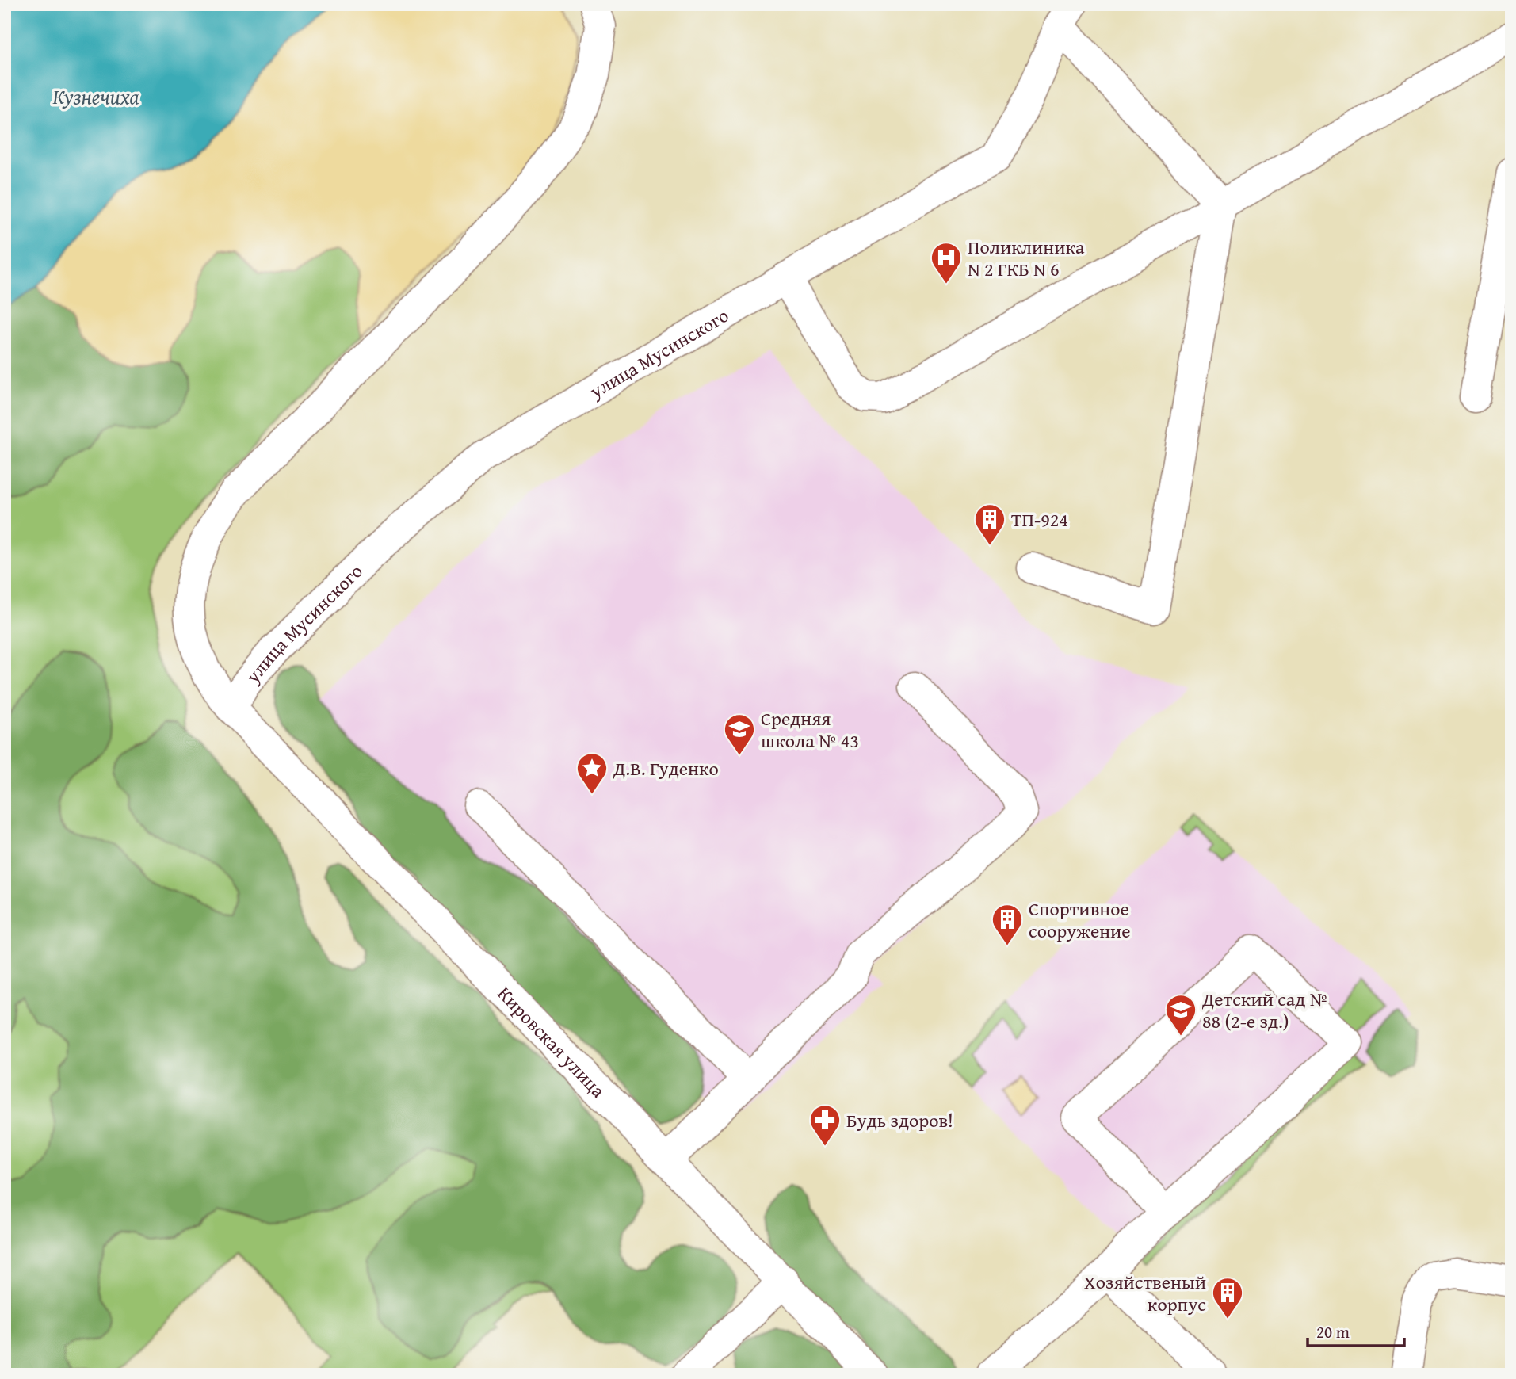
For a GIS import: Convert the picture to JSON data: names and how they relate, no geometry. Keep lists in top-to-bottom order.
{
  "streets": {
    "street": ["улица Мусинского", "Кировская улица"]
  },
  "crossings": [
    ["улица Мусинского", "Кировская улица"]
  ],
  "water": ["Кузнечиха"],
  "places": {
    "hospital": ["Поликлиника N 2 ГКБ N 6"],
    "building": ["ТП-924", "Спортивное сооружение", "Хозяйственый корпус"],
    "school or university": ["Средняя школа № 43", "Детский сад № 88 (2-е зд.)"],
    "place": ["Д.В. Гуденко"],
    "pharmacy": ["Будь здоров!"]
  },
  "scale_bar": "20 m"
}
